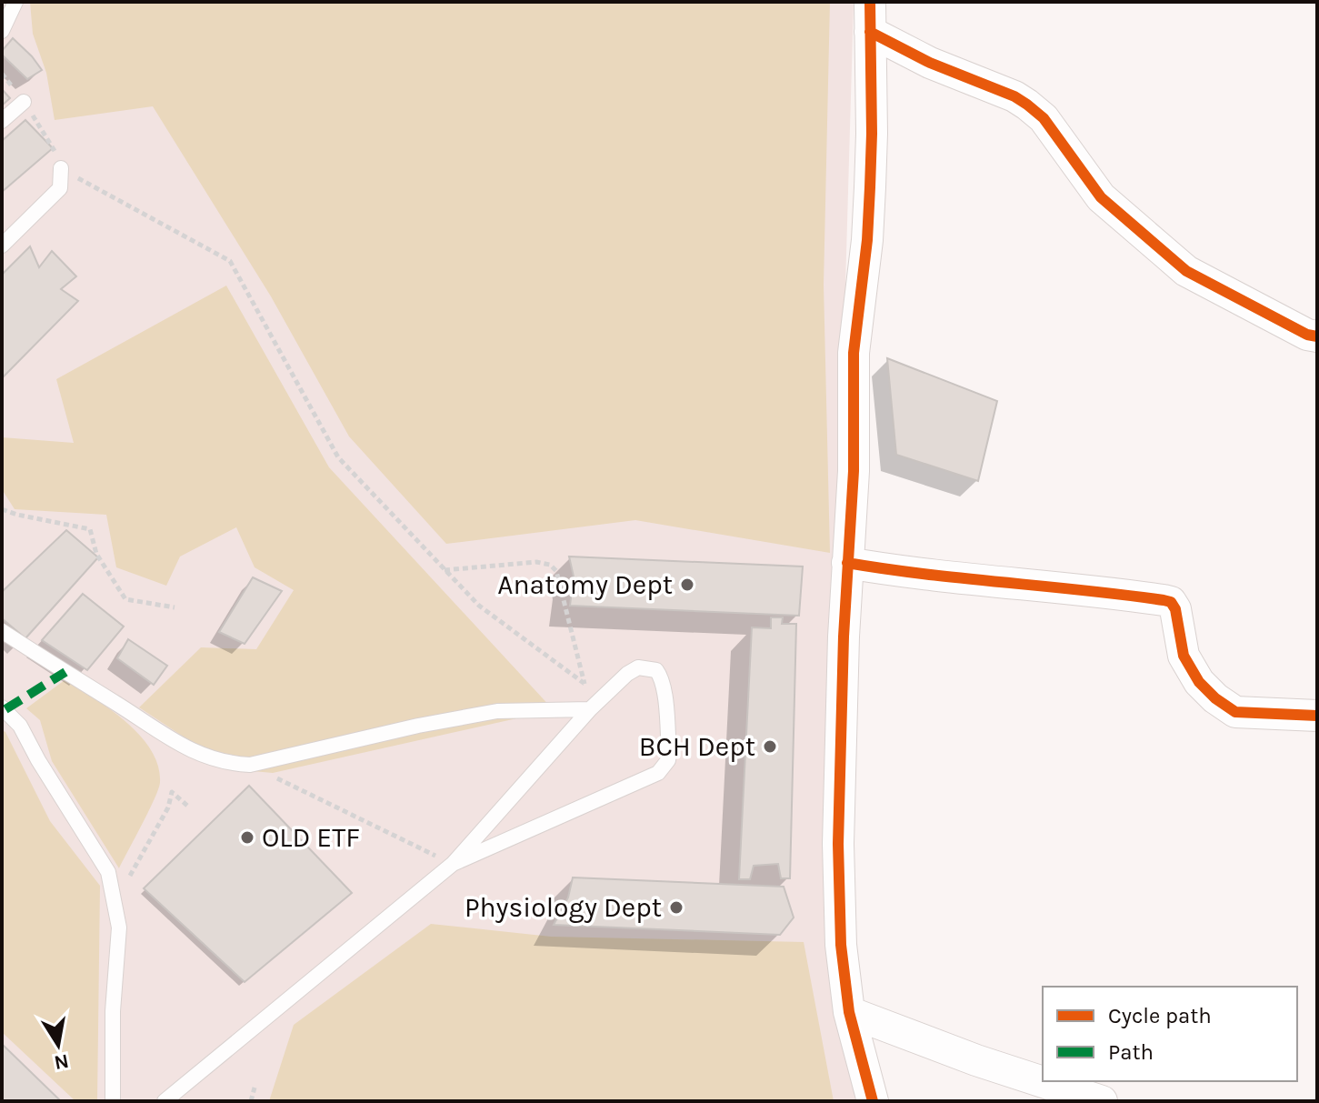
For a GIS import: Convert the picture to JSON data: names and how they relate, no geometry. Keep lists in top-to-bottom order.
{
  "places": [
    "Anatomy Dept",
    "BCH Dept",
    "OLD ETF",
    "Physiology Dept"
  ],
  "legend": ["Cycle path", "Path"],
  "north": "bottom"
}
